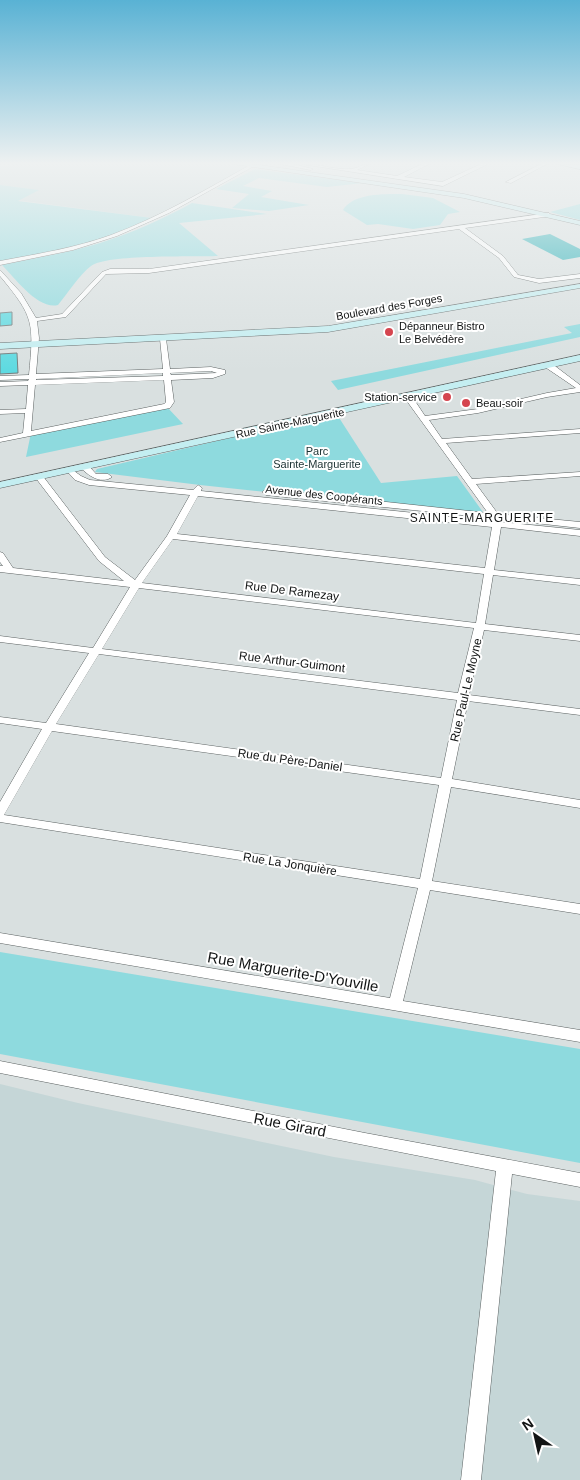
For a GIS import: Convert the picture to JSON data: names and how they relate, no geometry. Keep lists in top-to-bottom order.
{
  "streets": {
    "street": [
      "Boulevard des Forges",
      "Rue Sainte-Marguerite",
      "Avenue des Coopérants",
      "Rue De Ramezay",
      "Rue Arthur-Guimont",
      "Rue Paul-Le Moyne",
      "Rue du Père-Daniel",
      "Rue La Jonquière",
      "Rue Marguerite-D'Youville",
      "Rue Girard"
    ]
  },
  "crossings": [
    ["Rue Sainte-Marguerite", "Avenue des Coopérants"],
    ["Avenue des Coopérants", "Rue Paul-Le Moyne"],
    ["Rue De Ramezay", "Rue Paul-Le Moyne"],
    ["Rue Arthur-Guimont", "Rue Paul-Le Moyne"],
    ["Rue Paul-Le Moyne", "Rue du Père-Daniel"],
    ["Rue Paul-Le Moyne", "Rue La Jonquière"],
    ["Rue Paul-Le Moyne", "Rue Marguerite-D'Youville"]
  ],
  "districts": ["SAINTE-MARGUERITE"],
  "parks": ["Parc Sainte-Marguerite"],
  "places": ["Dépanneur Bistro Le Belvédère", "Station-service", "Beau-soir"],
  "north": "top left"
}
